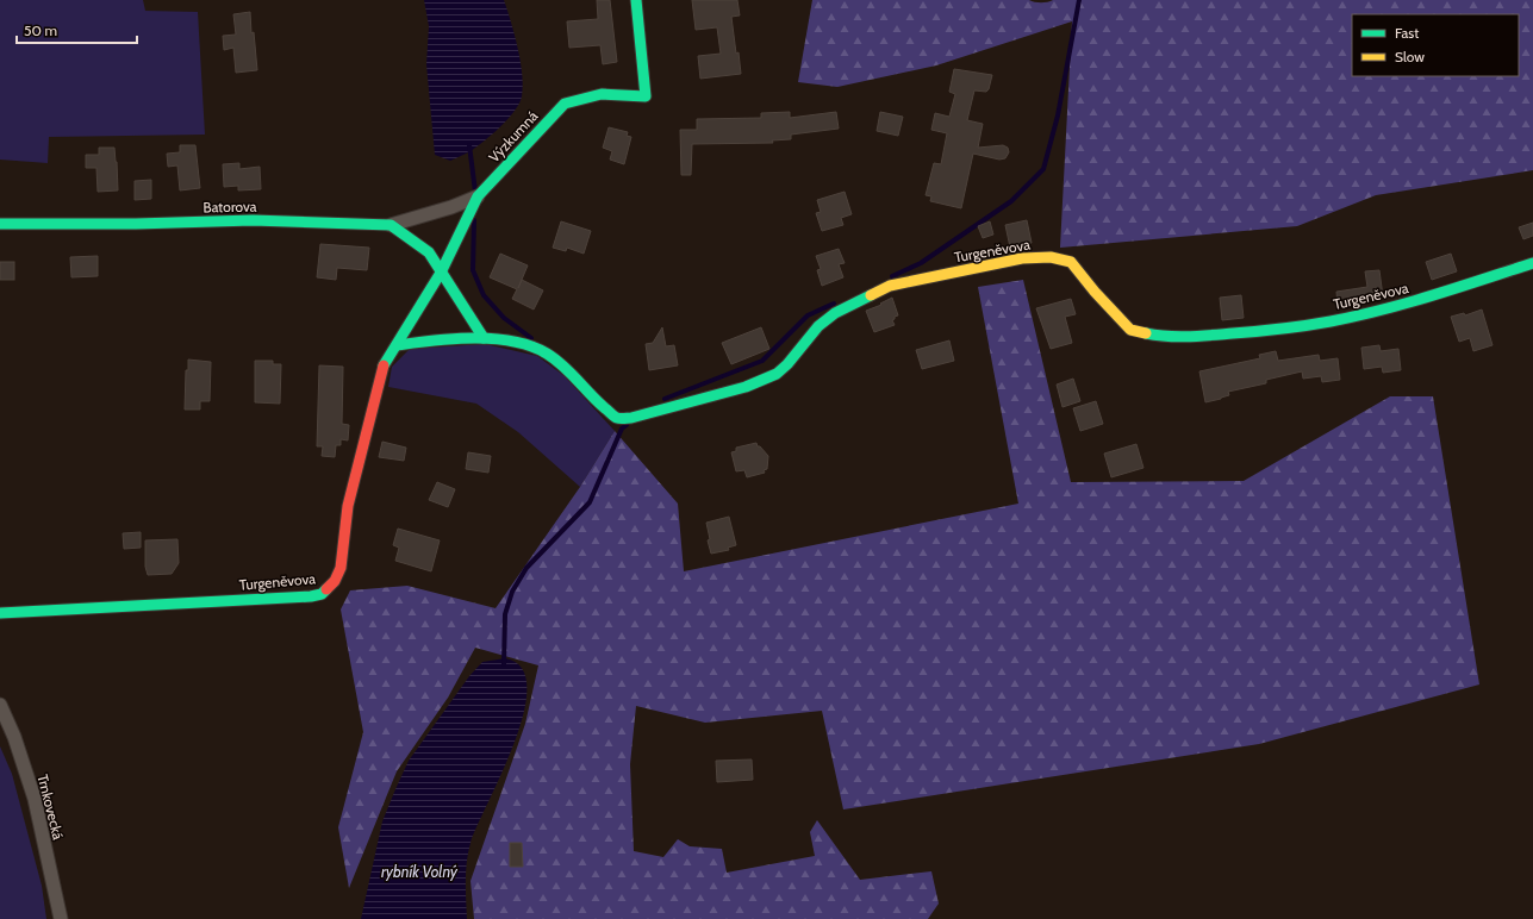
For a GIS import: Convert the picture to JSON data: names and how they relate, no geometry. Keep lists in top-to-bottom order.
{
  "streets": {
    "street": [
      "Výzkumná",
      "Batorova",
      "Turgeněvova",
      "Trnkovecká"
    ]
  },
  "crossings": [
    ["Výzkumná", "Turgeněvova"]
  ],
  "water": ["rybník Volný"],
  "legend": ["Fast", "Slow"],
  "scale_bar": "50 m"
}
